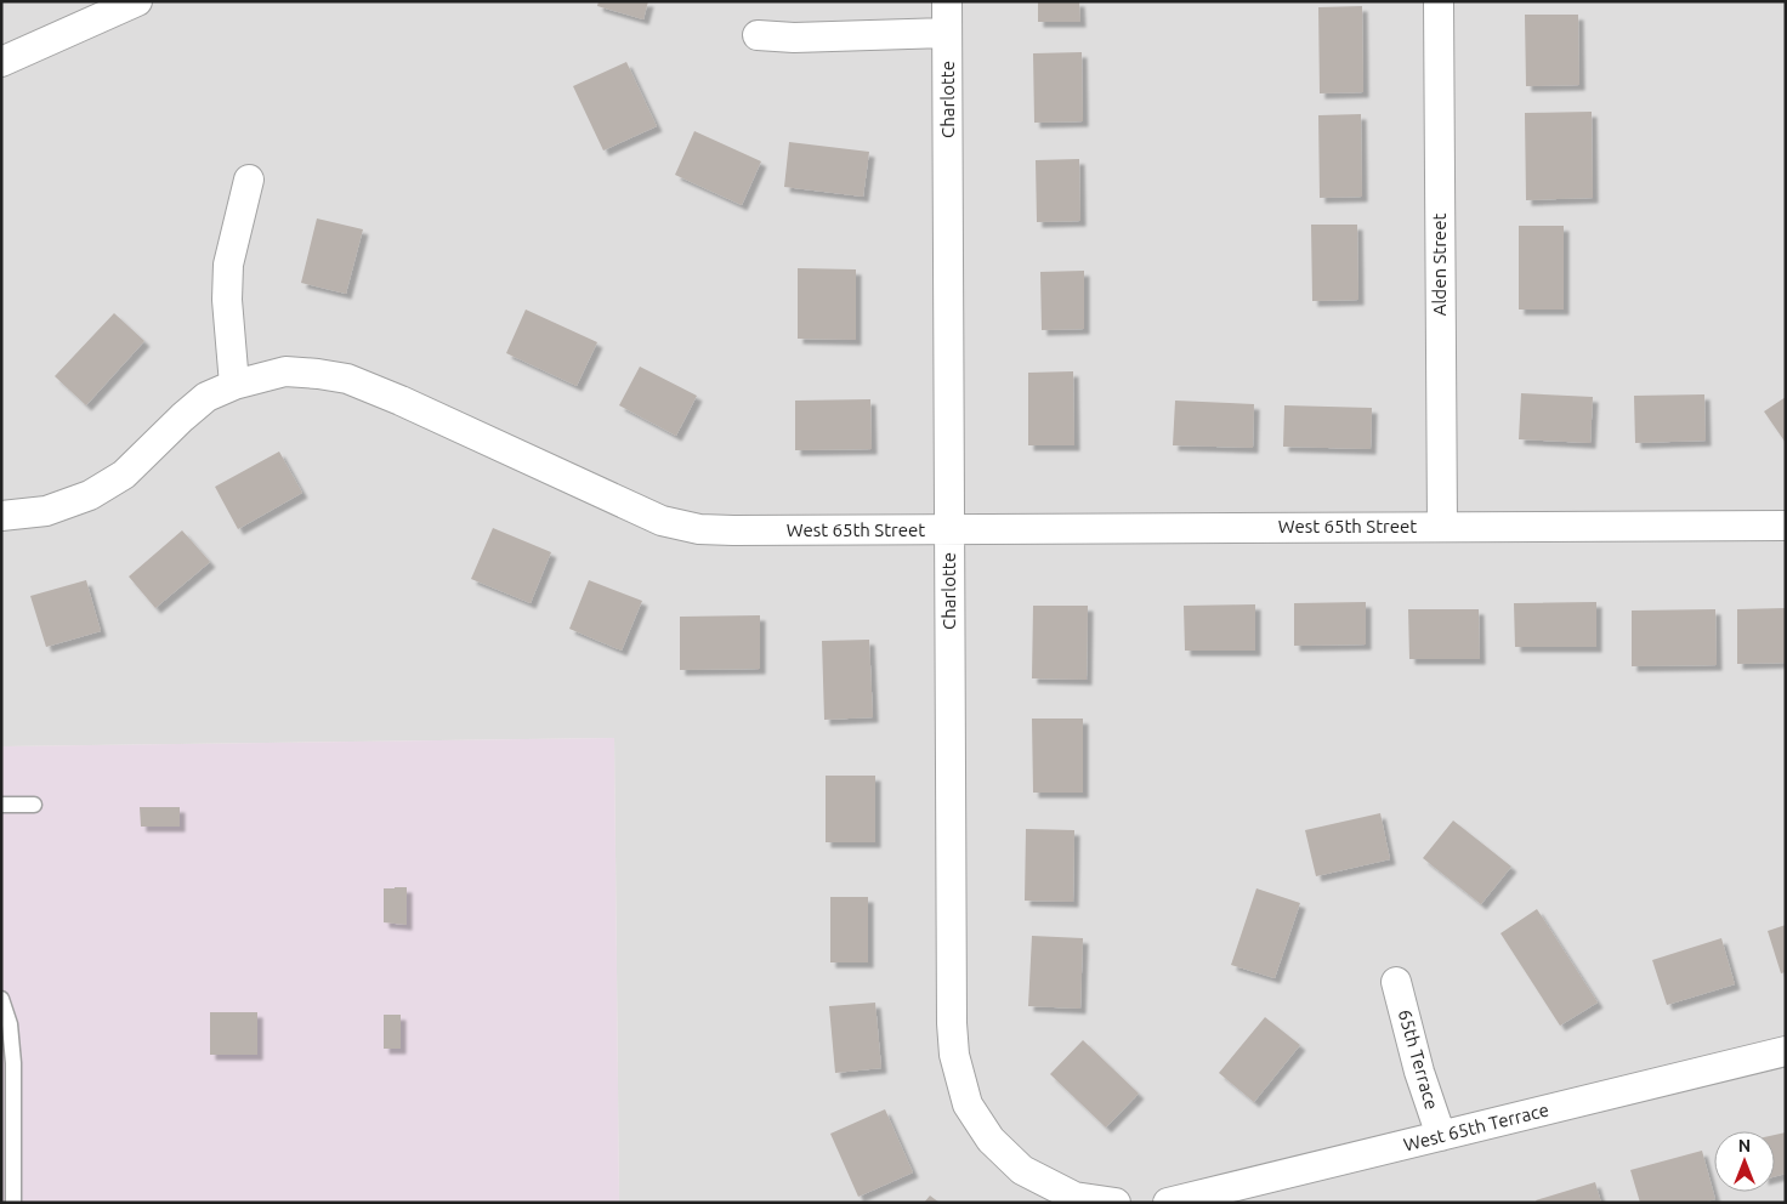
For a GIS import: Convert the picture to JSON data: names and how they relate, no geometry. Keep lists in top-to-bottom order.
{
  "streets": {
    "street": [
      "Charlotte",
      "Alden Street",
      "West 65th Street",
      "65th Terrace",
      "West 65th Terrace"
    ]
  },
  "crossings": [
    ["Charlotte", "West 65th Street"],
    ["Alden Street", "West 65th Street"],
    ["65th Terrace", "West 65th Terrace"]
  ],
  "north": "top"
}
